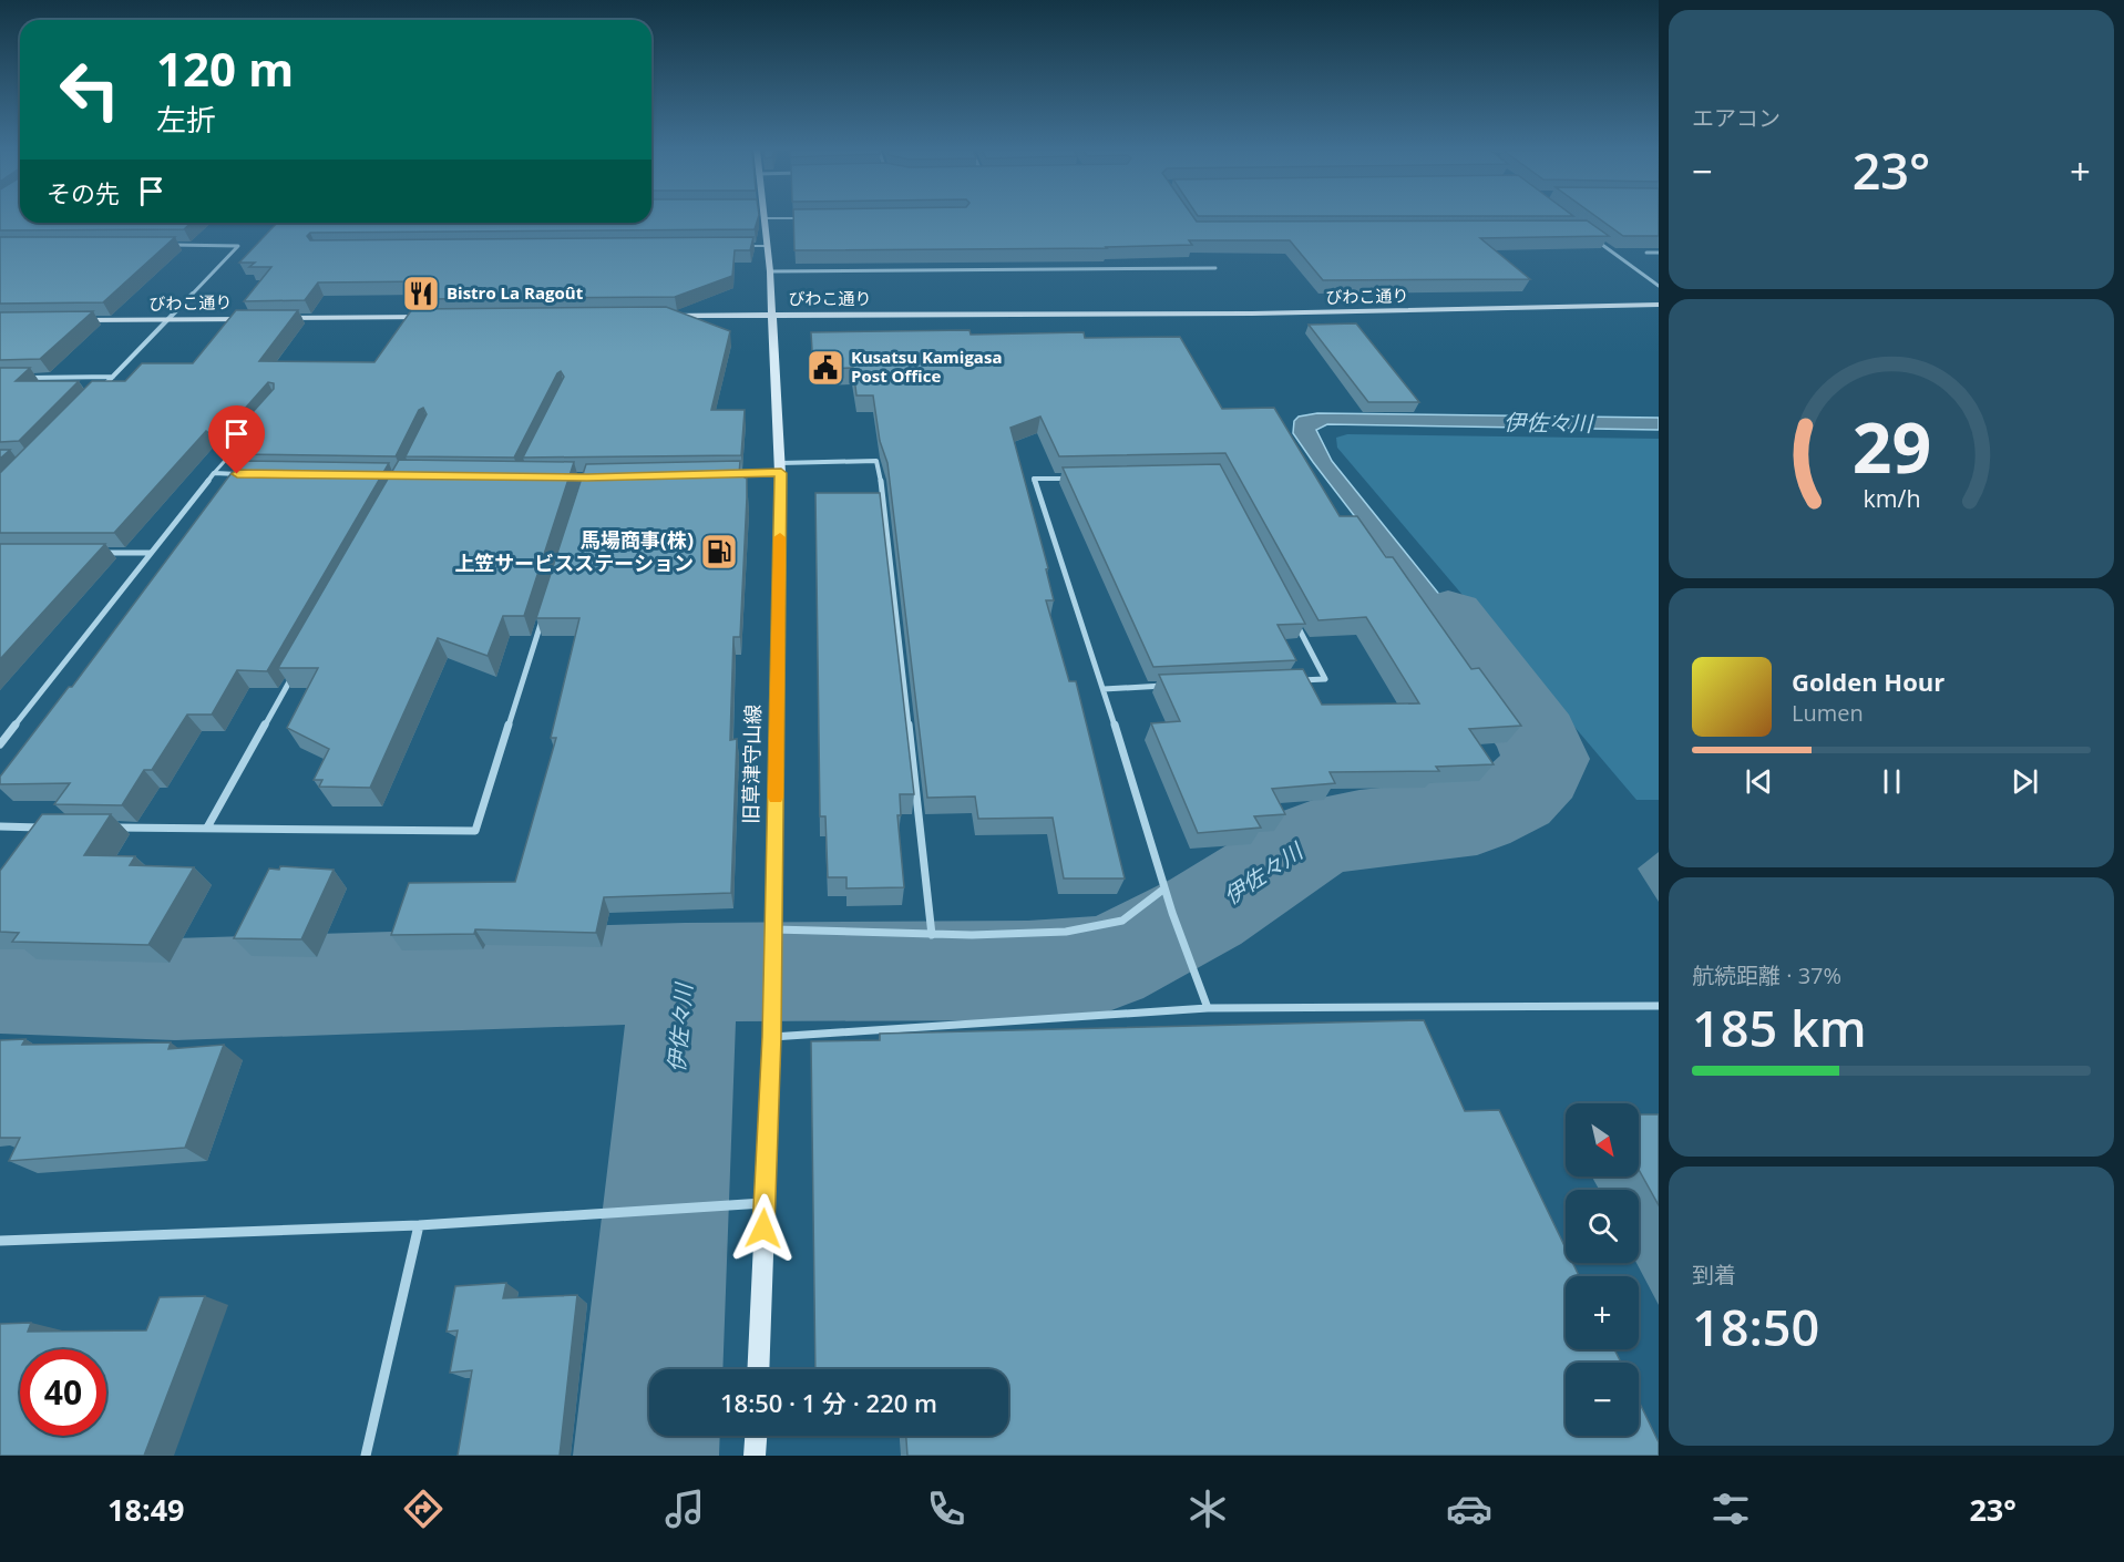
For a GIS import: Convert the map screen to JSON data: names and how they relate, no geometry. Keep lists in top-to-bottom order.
{
  "streets": {
    "street": ["びわこ通り", "旧草津守山線"]
  },
  "crossings": [
    ["びわこ通り", "旧草津守山線"]
  ],
  "water": ["伊佐々川"],
  "places": {
    "restaurant": ["Bistro La Ragoût"],
    "public building": ["Kusatsu Kamigasa Post Office"],
    "fuel station": ["馬場商事(株) 上笠サービスステーション"]
  },
  "north": "bottom right",
  "page": {
    "tile": [
      "エアコン",
      ["航続距離 · 37%", "185 km"],
      ["到着", "18:50"]
    ],
    "turn": ["120 m", "左折"],
    "heat": ["−", "23°", "+"],
    "then": "その先",
    "song": ["Golden Hour", "Lumen"],
    "map_buttons": ["+", "−"],
    "limit": "40",
    "trip": "18:50 · 1 分 · 220 m",
    "tabs": ["18:49", "23°"],
    "gauge": ["29", "km/h"]
  }
}
